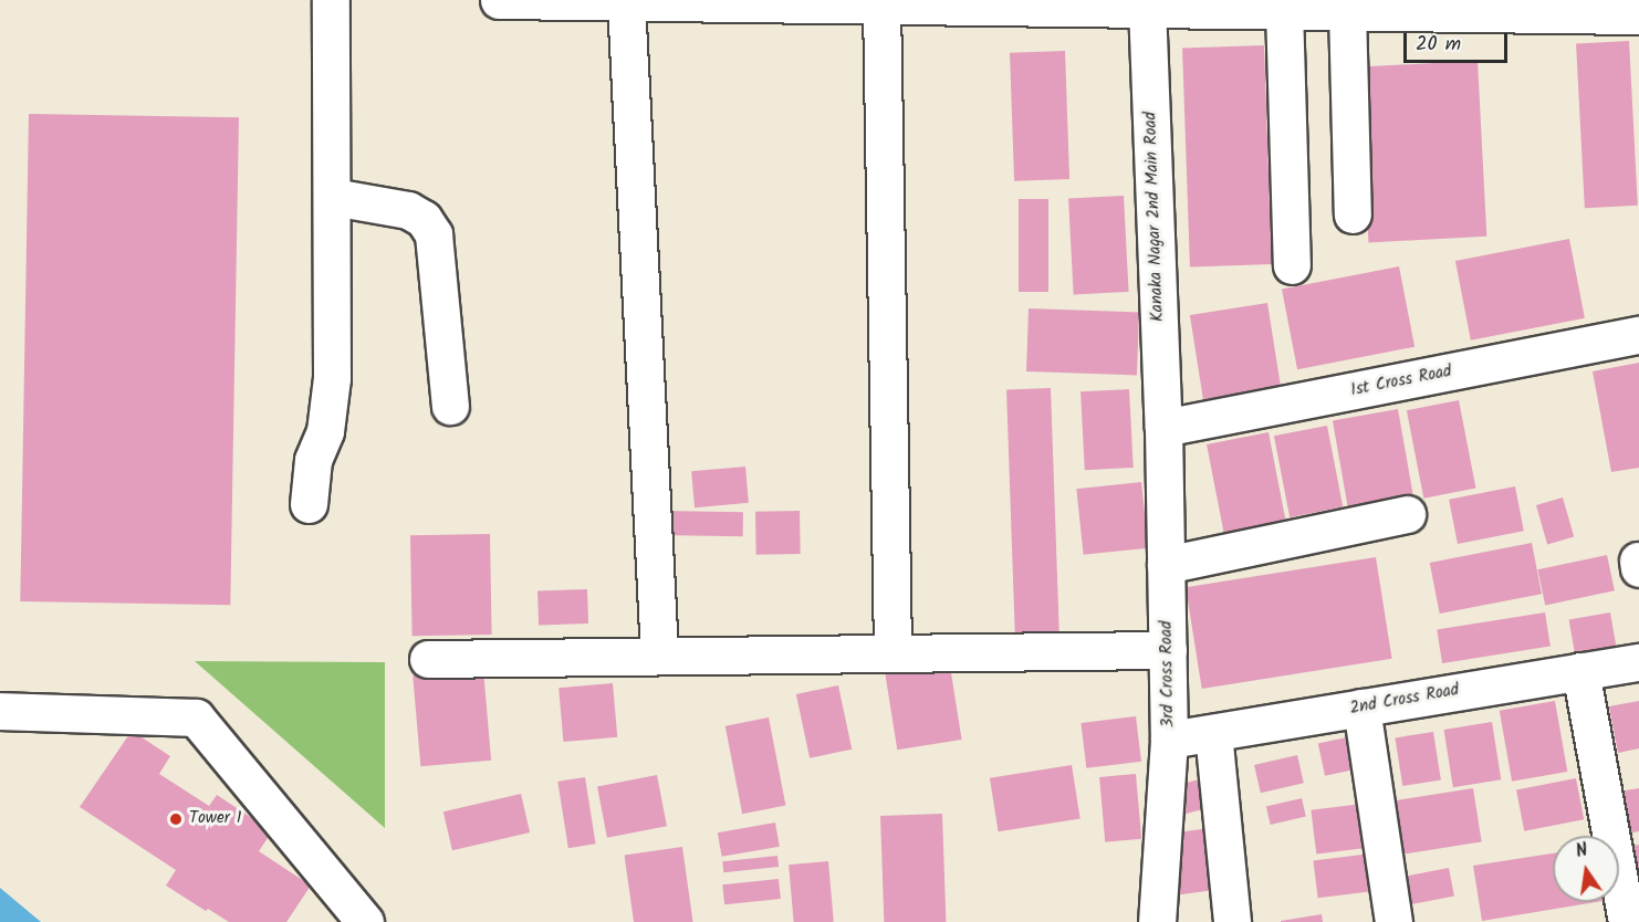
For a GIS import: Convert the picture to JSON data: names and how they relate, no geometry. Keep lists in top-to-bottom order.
{
  "streets": {
    "street": [
      "Kanaka Nagar 2nd Main Road",
      "1st Cross Road",
      "3rd Cross Road",
      "2nd Cross Road"
    ]
  },
  "crossings": [
    ["Kanaka Nagar 2nd Main Road", "1st Cross Road"],
    ["Kanaka Nagar 2nd Main Road", "3rd Cross Road"],
    ["1st Cross Road", "3rd Cross Road"],
    ["3rd Cross Road", "2nd Cross Road"]
  ],
  "places": ["Tower 1"],
  "scale_bar": "20 m",
  "north": "top"
}
